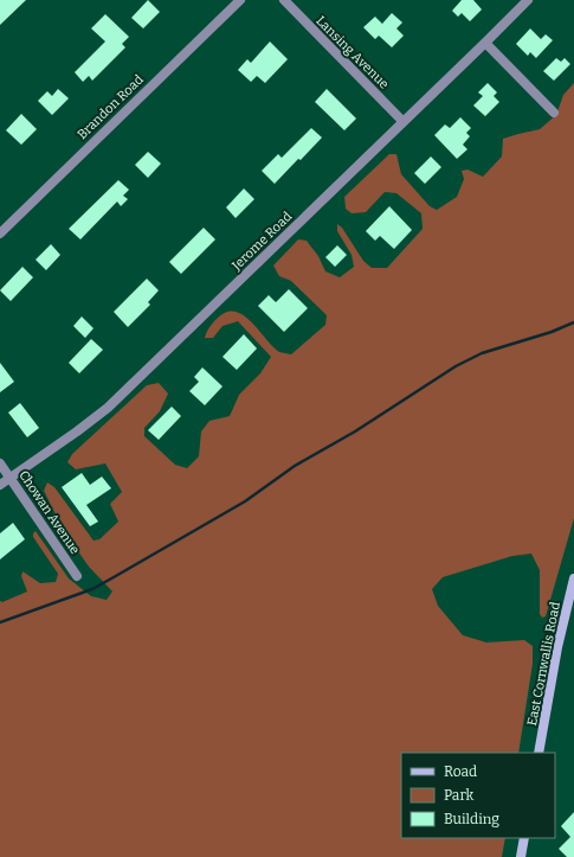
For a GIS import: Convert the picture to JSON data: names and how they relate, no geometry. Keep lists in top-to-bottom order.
{
  "streets": {
    "street": [
      "Lansing Avenue",
      "Brandon Road",
      "Jerome Road",
      "Chowan Avenue",
      "East Cornwallis Road"
    ]
  },
  "crossings": [
    ["Lansing Avenue", "Jerome Road"],
    ["Jerome Road", "Chowan Avenue"]
  ],
  "legend": ["Road", "Park", "Building"]
}
